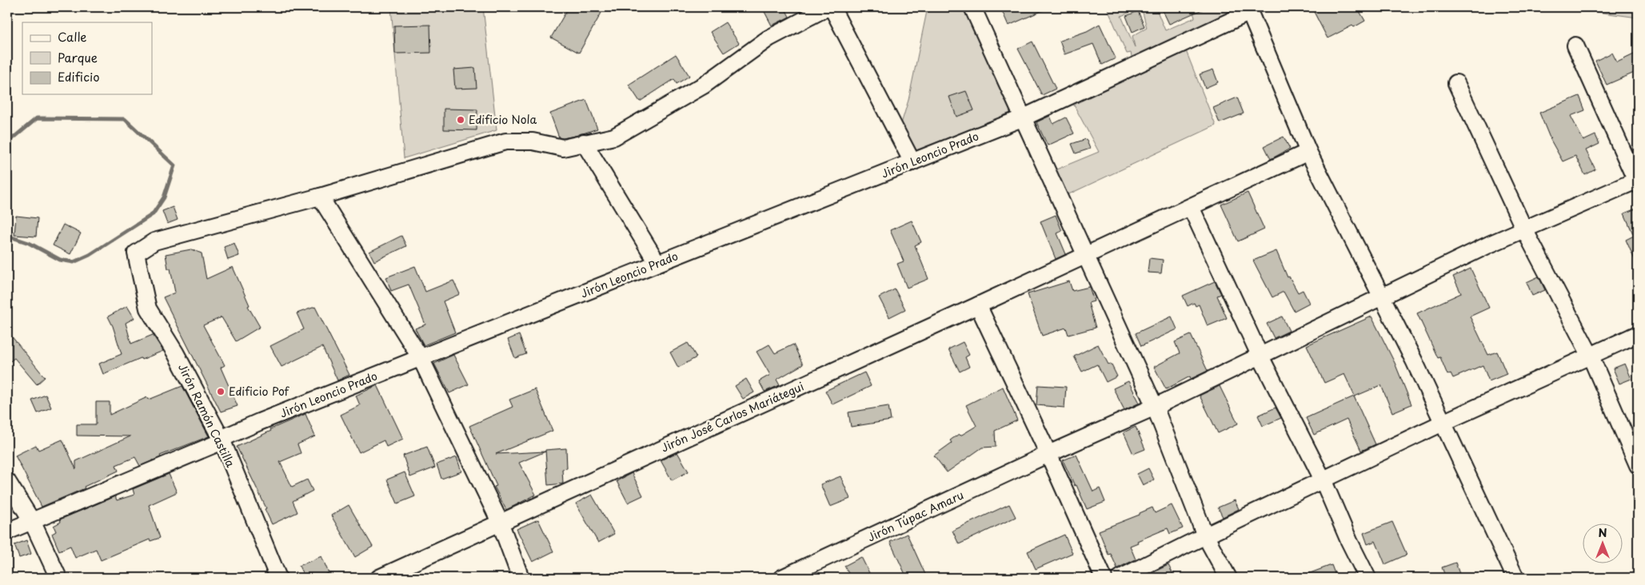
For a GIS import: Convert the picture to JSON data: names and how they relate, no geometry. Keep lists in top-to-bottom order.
{
  "streets": {
    "street": [
      "Jirón Leoncio Prado",
      "Jirón Ramón Castilla",
      "Jirón José Carlos Mariátegui",
      "Jirón Túpac Amaru"
    ]
  },
  "crossings": [
    ["Jirón Leoncio Prado", "Jirón Ramón Castilla"]
  ],
  "places": ["Edificio Nola", "Edificio Pof"],
  "legend": ["Calle", "Parque", "Edificio"],
  "north": "top"
}
